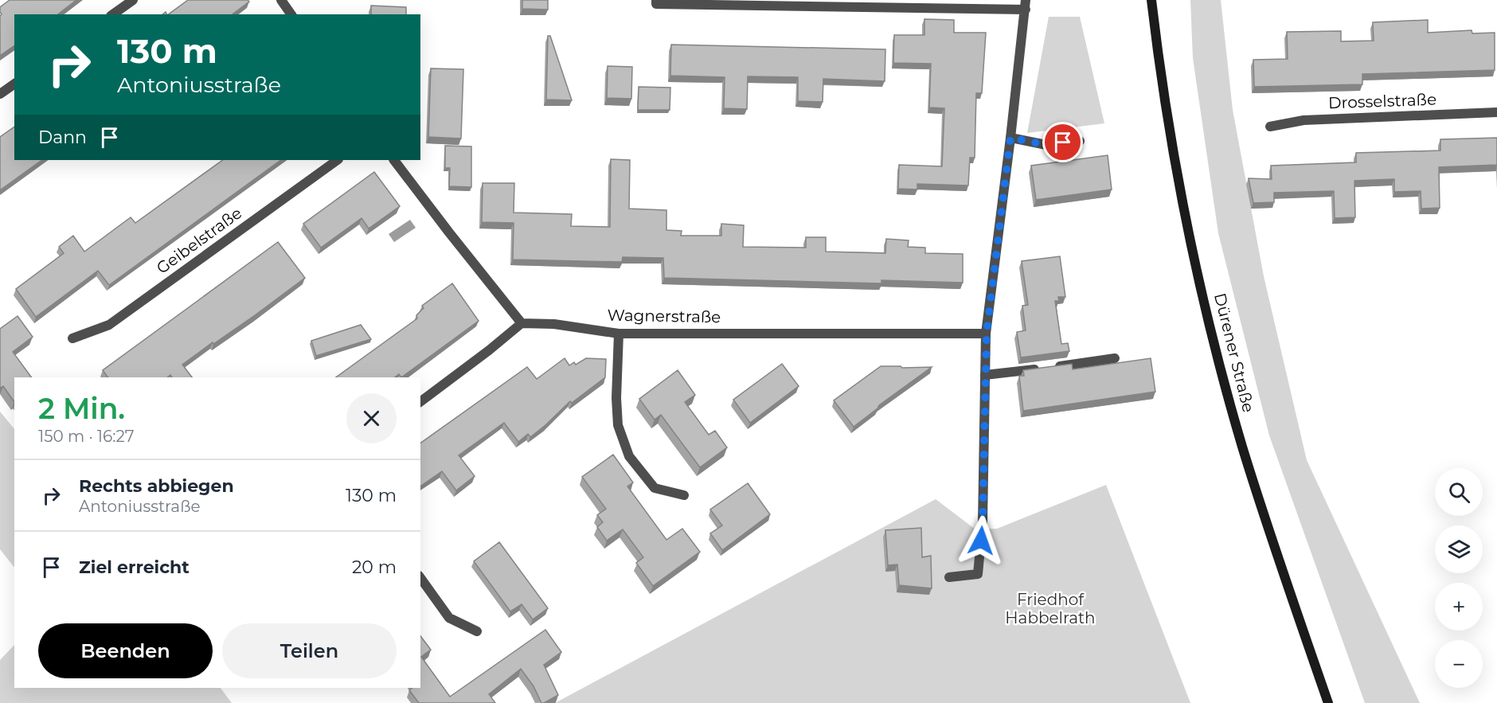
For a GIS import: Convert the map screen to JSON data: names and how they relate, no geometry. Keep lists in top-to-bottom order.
{
  "streets": {
    "main road": ["Dürener Straße"],
    "street": ["Drosselstraße", "Geibelstraße", "Wagnerstraße"]
  },
  "parks": ["Friedhof Habbelrath"],
  "page": {
    "turn": ["130 m", "Antoniusstraße"],
    "then": "Dann",
    "heading": ["2 Min.", "150 m · 16:27"],
    "list": [
      {
        "name": "Rechts abbiegen",
        "note": "Antoniusstraße",
        "value": "130 m"
      },
      {
        "name": "Ziel erreicht",
        "value": "20 m"
      }
    ],
    "map_buttons": ["+", "−"],
    "buttons": ["Beenden", "Teilen"]
  }
}
